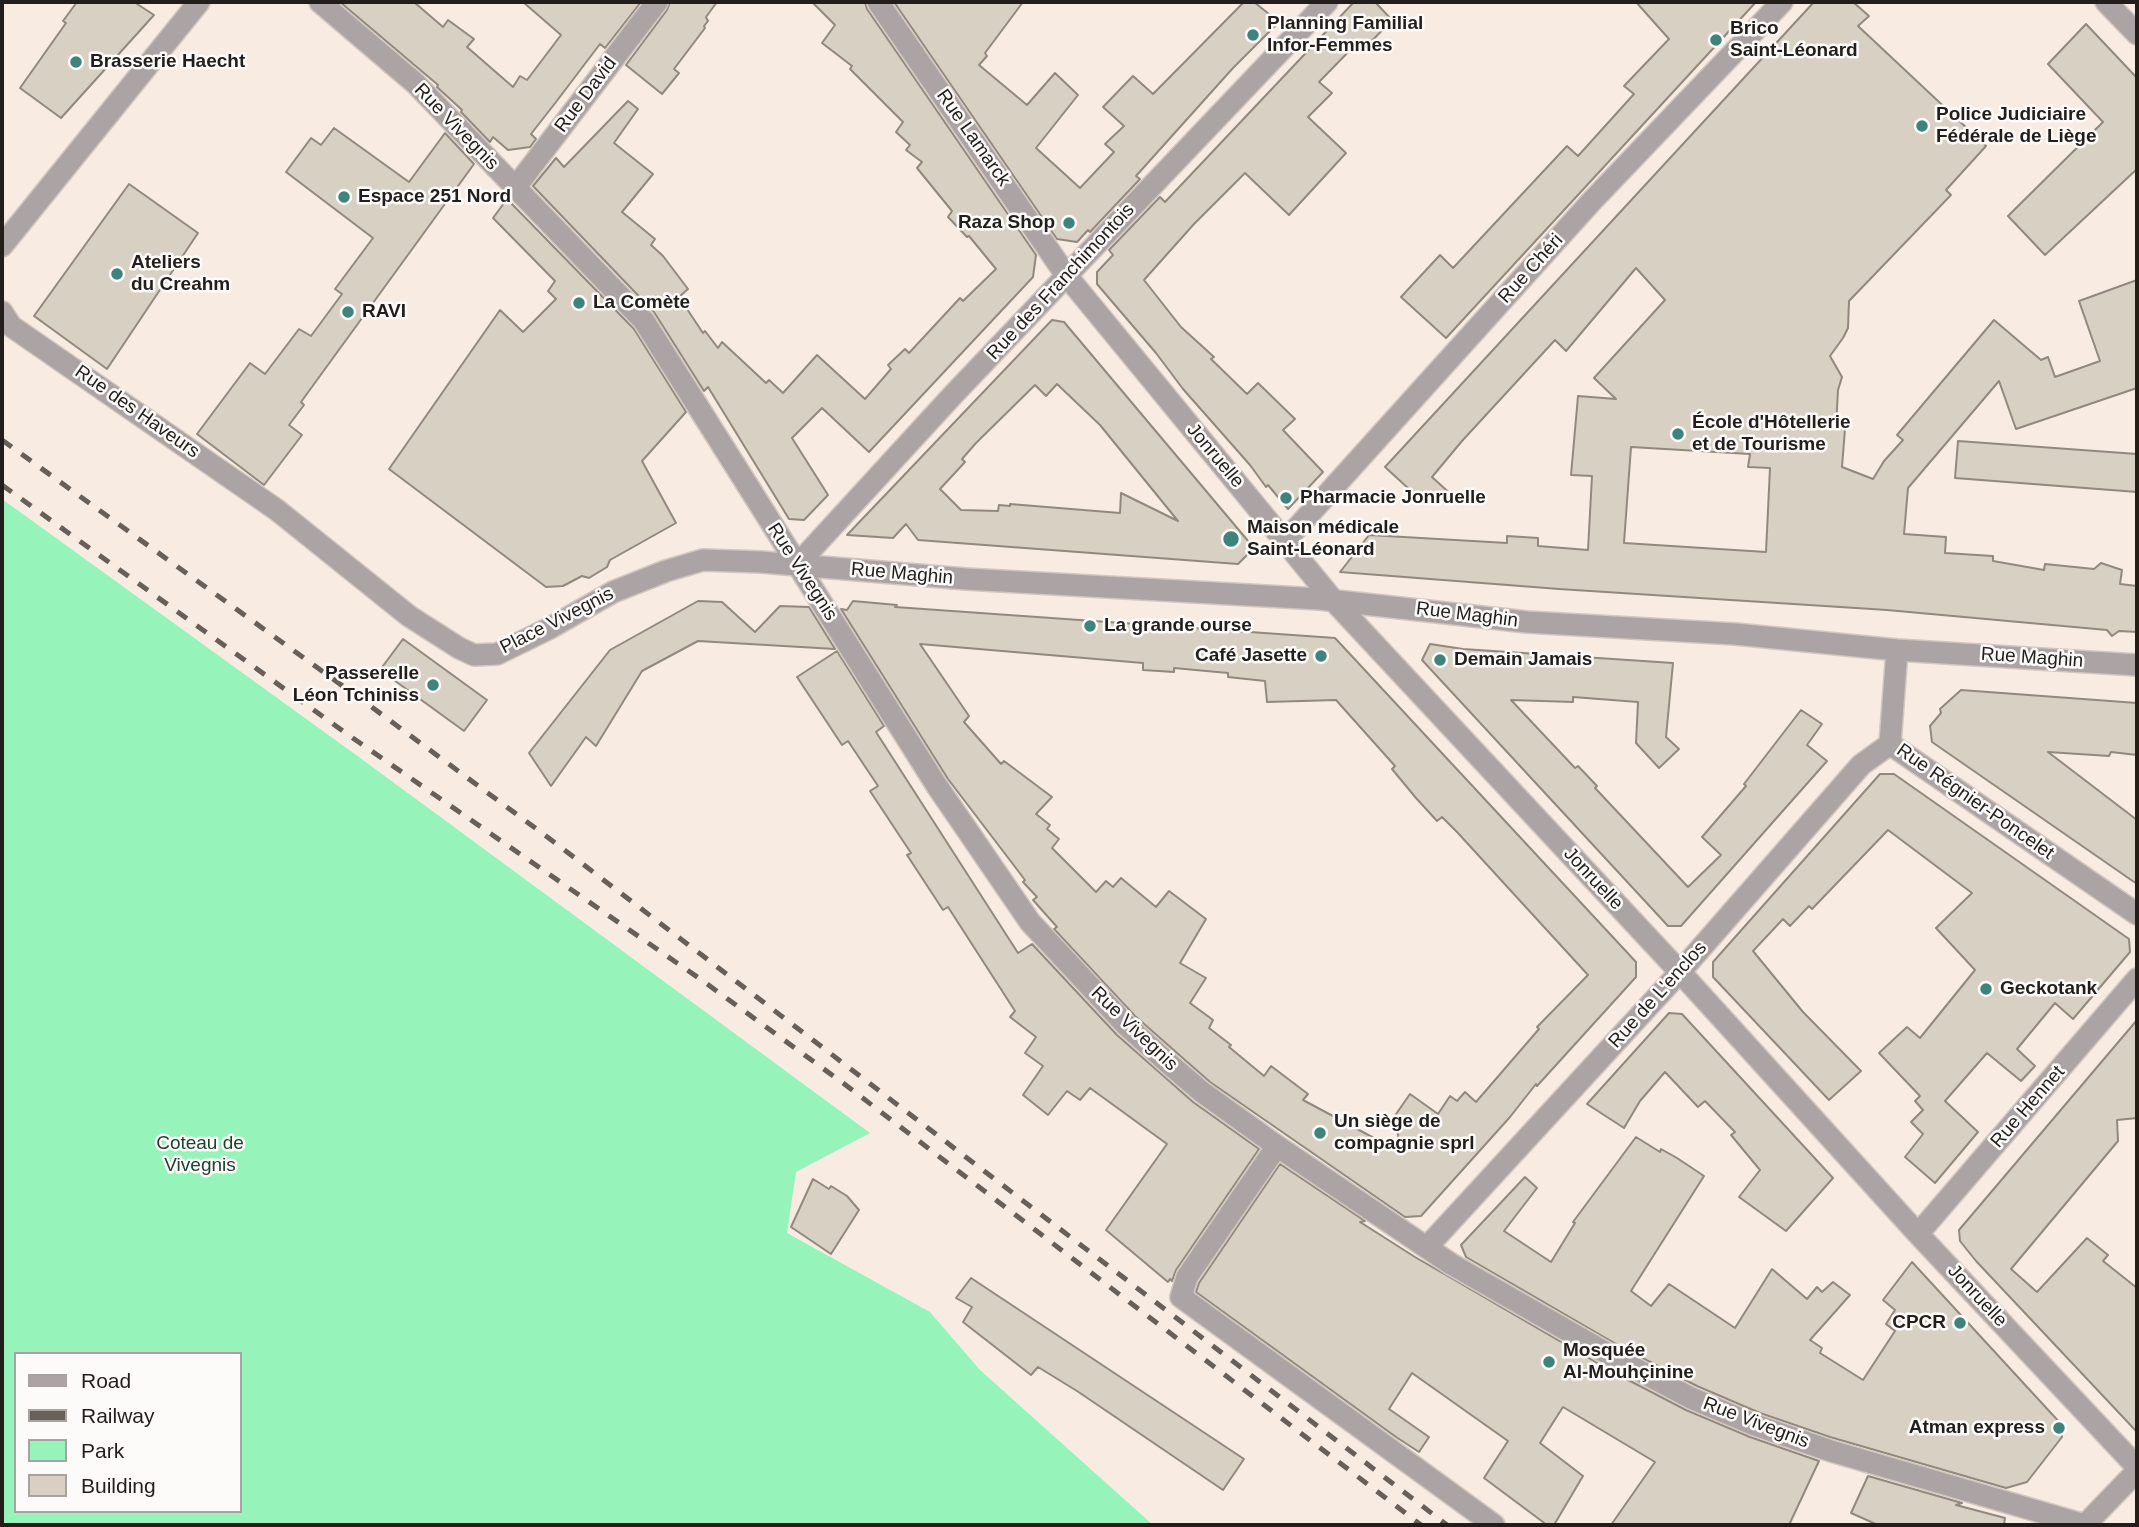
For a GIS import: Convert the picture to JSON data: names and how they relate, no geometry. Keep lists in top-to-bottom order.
{
  "streets": {
    "street": [
      "Rue David",
      "Rue Vivegnis",
      "Rue Lamarck",
      "Rue Chéri",
      "Rue des Franchimontois",
      "Rue des Haveurs",
      "Jonruelle",
      "Rue Maghin",
      "Place Vivegnis",
      "Rue Régnier-Poncelet",
      "Rue de L'enclos",
      "Rue Hennet"
    ]
  },
  "crossings": [
    ["Rue David", "Rue Vivegnis"],
    ["Rue Vivegnis", "Rue des Franchimontois"],
    ["Rue Vivegnis", "Rue Maghin"],
    ["Rue Vivegnis", "Place Vivegnis"],
    ["Rue Vivegnis", "Rue de L'enclos"],
    ["Rue Lamarck", "Rue des Franchimontois"],
    ["Rue Lamarck", "Jonruelle"],
    ["Rue Chéri", "Jonruelle"],
    ["Rue des Franchimontois", "Jonruelle"],
    ["Rue des Franchimontois", "Rue Maghin"],
    ["Rue des Franchimontois", "Place Vivegnis"],
    ["Rue des Haveurs", "Place Vivegnis"],
    ["Jonruelle", "Rue Maghin"],
    ["Jonruelle", "Rue de L'enclos"],
    ["Jonruelle", "Rue Hennet"],
    ["Rue Maghin", "Place Vivegnis"],
    ["Rue Maghin", "Rue Régnier-Poncelet"],
    ["Rue Régnier-Poncelet", "Rue de L'enclos"]
  ],
  "parks": ["Coteau de Vivegnis"],
  "places": [
    "Planning Familial Infor-Femmes",
    "Brico Saint-Léonard",
    "Brasserie Haecht",
    "Police Judiciaire Fédérale de Liège",
    "Espace 251 Nord",
    "Raza Shop",
    "Ateliers du Creahm",
    "La Comète",
    "RAVI",
    "École d'Hôtellerie et de Tourisme",
    "Pharmacie Jonruelle",
    "Maison médicale Saint-Léonard",
    "La grande ourse",
    "Café Jasette",
    "Demain Jamais",
    "Passerelle Léon Tchiniss",
    "Geckotank",
    "Un siège de compagnie sprl",
    "CPCR",
    "Mosquée Al-Mouhçinine",
    "Atman express"
  ],
  "legend": [
    "Road",
    "Railway",
    "Park",
    "Building"
  ]
}
